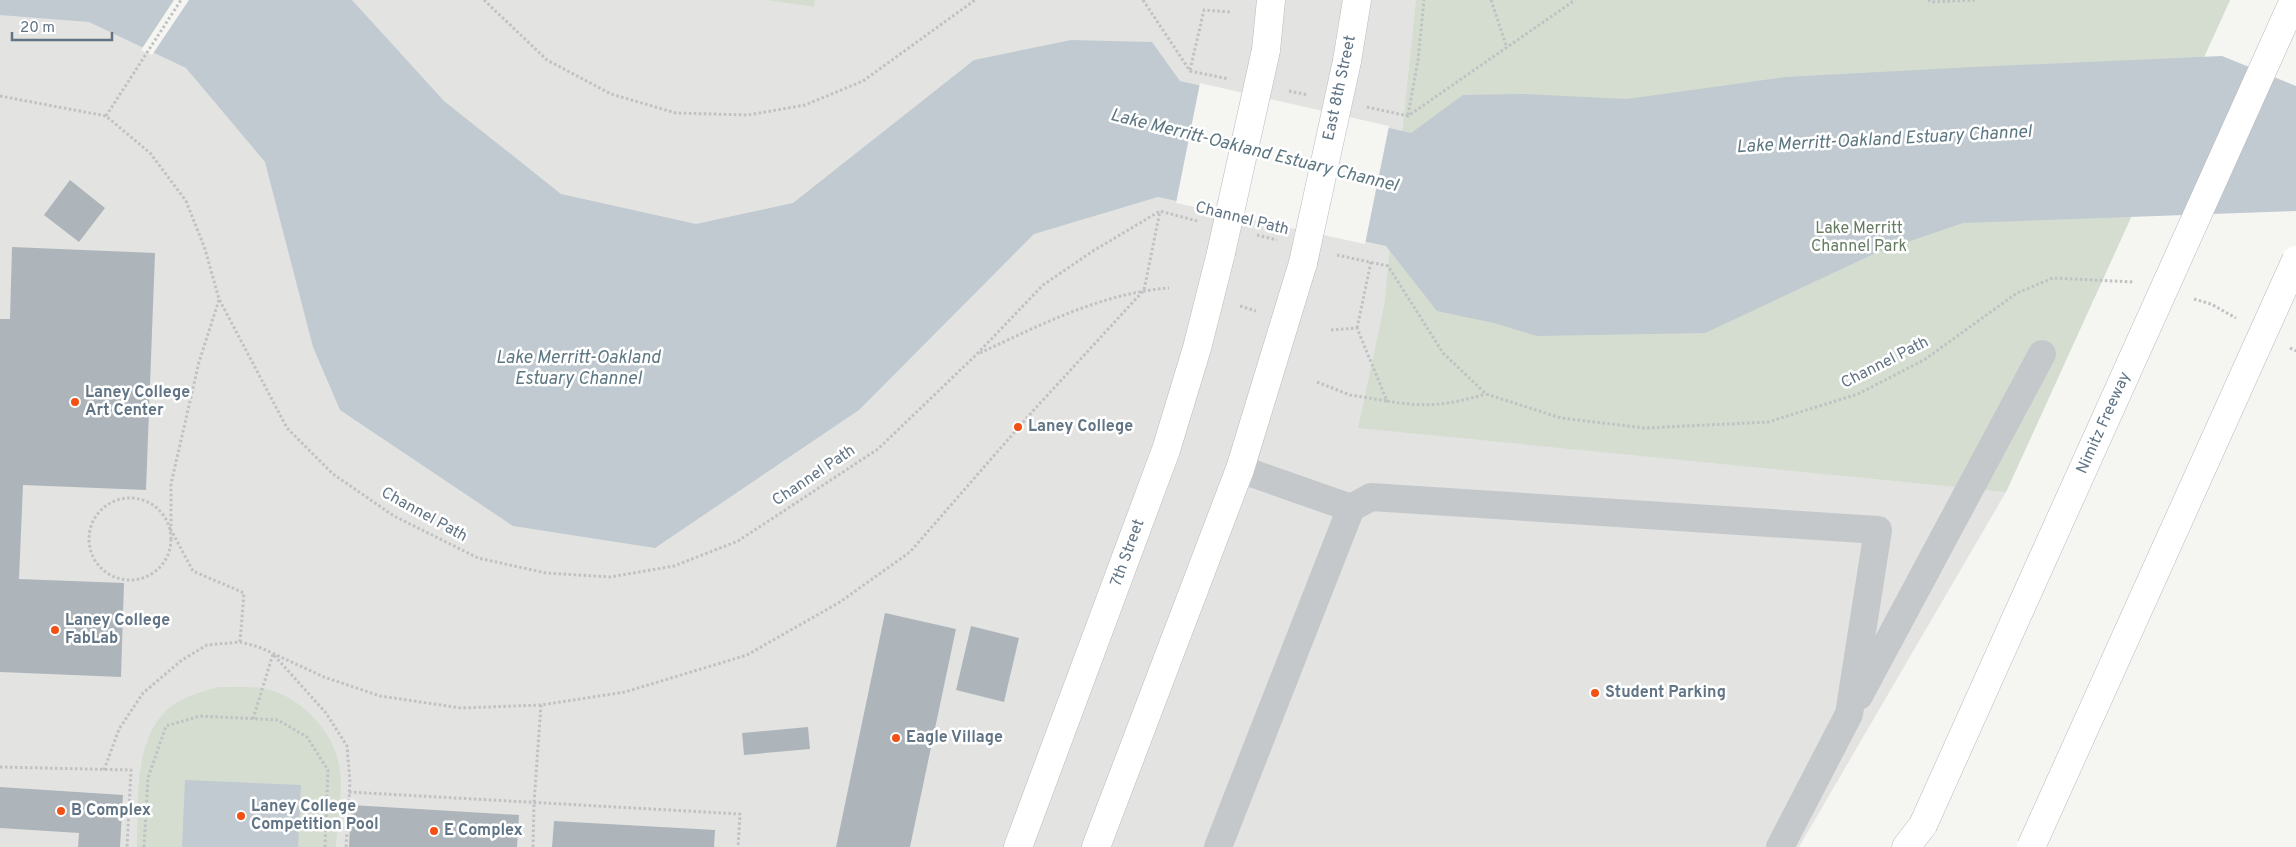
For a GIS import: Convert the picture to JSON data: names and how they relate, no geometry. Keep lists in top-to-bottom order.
{
  "streets": {
    "main road": ["East 8th Street", "Nimitz Freeway", "7th Street"],
    "path": ["Channel Path"]
  },
  "crossings": [
    ["East 8th Street", "Channel Path"]
  ],
  "water": ["Lake Merritt-Oakland Estuary Channel"],
  "parks": ["Lake Merritt Channel Park"],
  "places": [
    "Laney College Art Center",
    "Laney College",
    "Laney College FabLab",
    "Student Parking",
    "Eagle Village",
    "B Complex",
    "Laney College Competition Pool",
    "E Complex"
  ],
  "scale_bar": "20 m"
}
